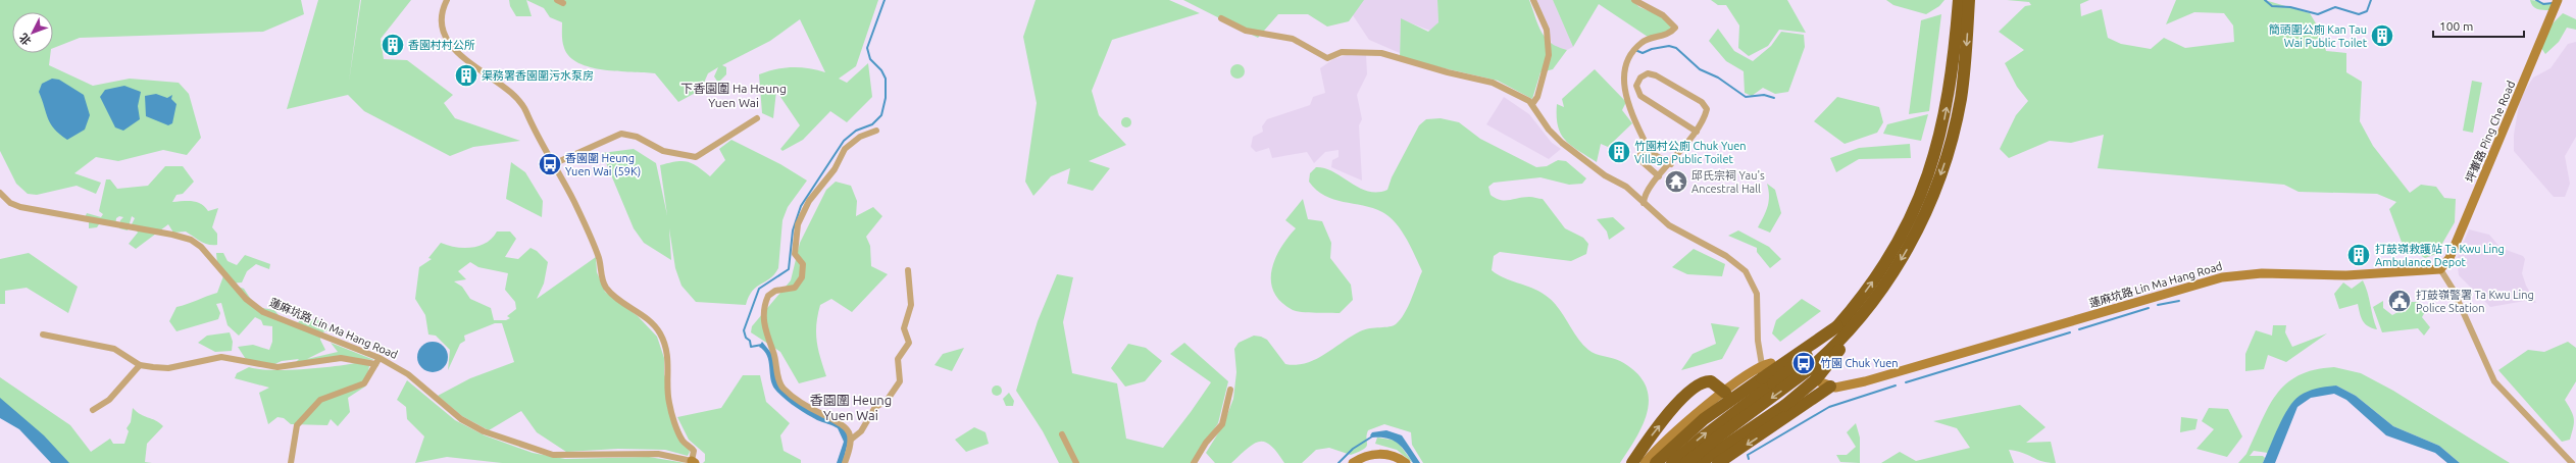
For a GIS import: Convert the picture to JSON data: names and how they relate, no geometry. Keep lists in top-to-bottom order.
{
  "streets": {
    "street": ["坪輋路 Ping Che Road", "蓮麻坑路 Lin Ma Hang Road"]
  },
  "crossings": [
    ["坪輋路 Ping Che Road", "蓮麻坑路 Lin Ma Hang Road"]
  ],
  "districts": ["下香園圍 Ha Heung Yuen Wai", "香園圍 Heung Yuen Wai"],
  "places": {
    "building": [
      "簡頭圍公廁 Kan Tau Wai Public Toilet",
      "香園村村公所",
      "渠務署香園圍污水泵房",
      "竹園村公廁 Chuk Yuen Village Public Toilet",
      "打鼓嶺救護站 Ta Kwu Ling Ambulance Depot"
    ],
    "bus stop": ["香園圍 Heung Yuen Wai (59K)", "竹園 Chuk Yuen"],
    "temple": ["邱氏宗祠 Yau's Ancestral Hall"],
    "public building": ["打鼓嶺警署 Ta Kwu Ling Police Station"]
  },
  "scale_bar": "100 m",
  "north": "bottom left"
}
